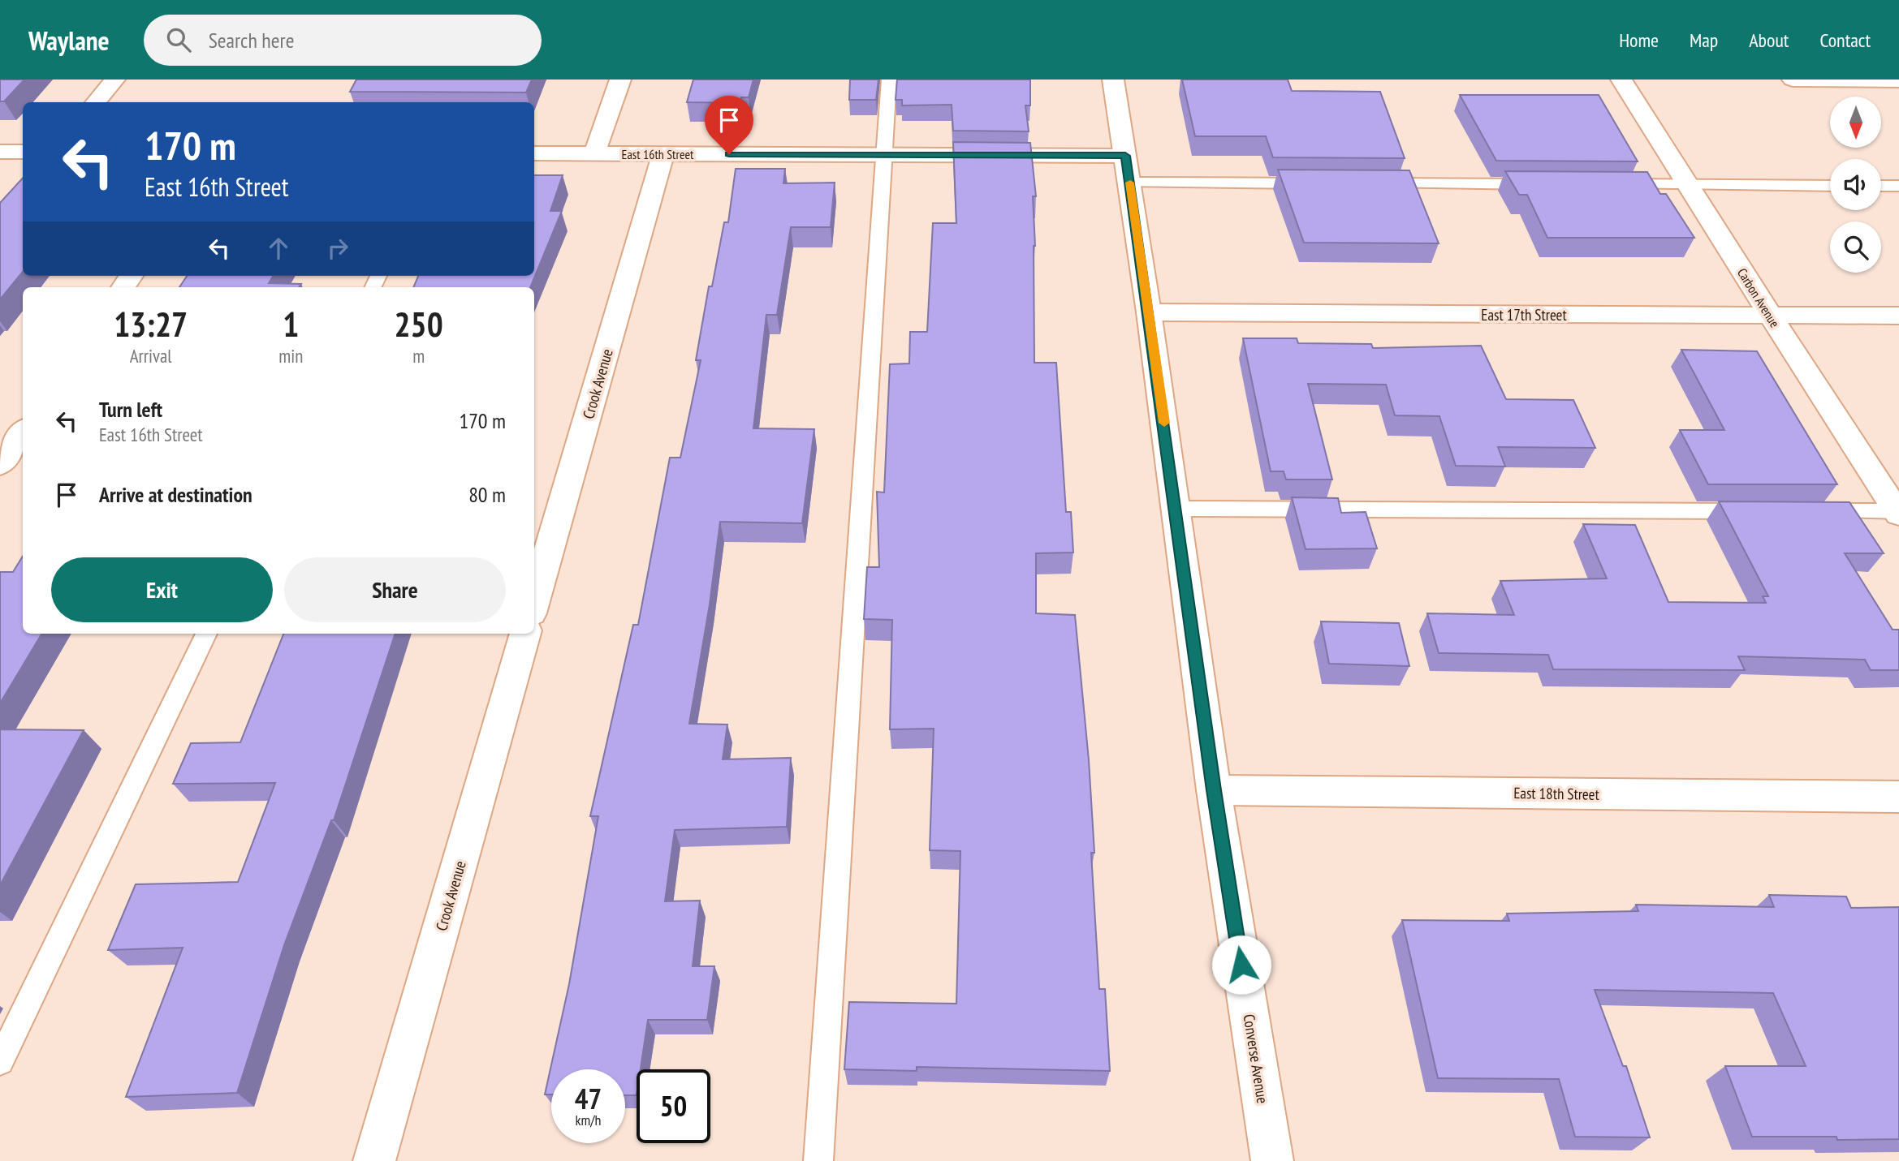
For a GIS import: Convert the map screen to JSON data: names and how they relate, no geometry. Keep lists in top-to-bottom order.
{
  "streets": {
    "street": [
      "East 16th Street",
      "Carbon Avenue",
      "East 17th Street",
      "Crook Avenue",
      "East 18th Street",
      "Converse Avenue"
    ]
  },
  "crossings": [
    ["East 16th Street", "Crook Avenue"],
    ["East 16th Street", "Converse Avenue"],
    ["Carbon Avenue", "East 17th Street"],
    ["East 17th Street", "Converse Avenue"],
    ["East 18th Street", "Converse Avenue"]
  ],
  "north": "bottom",
  "page": {
    "header": "Waylane",
    "search": "Search here",
    "nav": [
      "Home",
      "Map",
      "About",
      "Contact"
    ],
    "turn": ["170 m", "East 16th Street"],
    "eta": [
      "13:27",
      "Arrival",
      "1",
      "min",
      "250",
      "m"
    ],
    "list": [
      {
        "name": "Turn left",
        "note": "East 16th Street",
        "value": "170 m"
      },
      {
        "name": "Arrive at destination",
        "value": "80 m"
      }
    ],
    "buttons": ["Exit", "Share"],
    "speed": "47 km/h",
    "limit": "50"
  }
}
